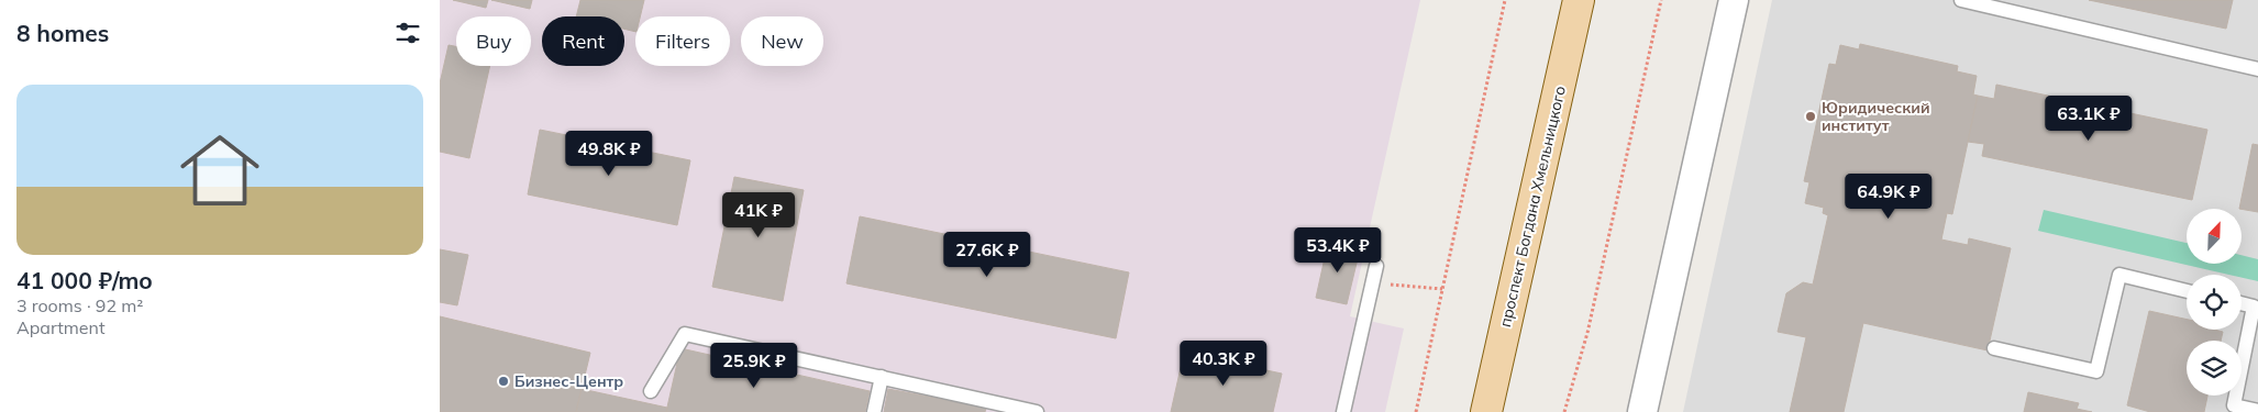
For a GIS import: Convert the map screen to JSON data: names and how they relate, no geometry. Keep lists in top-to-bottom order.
{
  "streets": {
    "main road": ["проспект Богдана Хмельницкого"]
  },
  "places": ["Юридический институт", "Бизнес-Центр"],
  "north": "top right",
  "page": {
    "heading": "8 homes",
    "chip": [
      "Buy",
      "Rent",
      "Filters",
      "New"
    ],
    "list": [
      {
        "name": "41 000 ₽/mo",
        "note": "3 rooms · 92 m² · Apartment"
      }
    ],
    "price": [
      "63.1K ₽",
      "49.8K ₽",
      "64.9K ₽",
      "41K ₽",
      "53.4K ₽",
      "27.6K ₽",
      "40.3K ₽",
      "25.9K ₽"
    ]
  }
}
